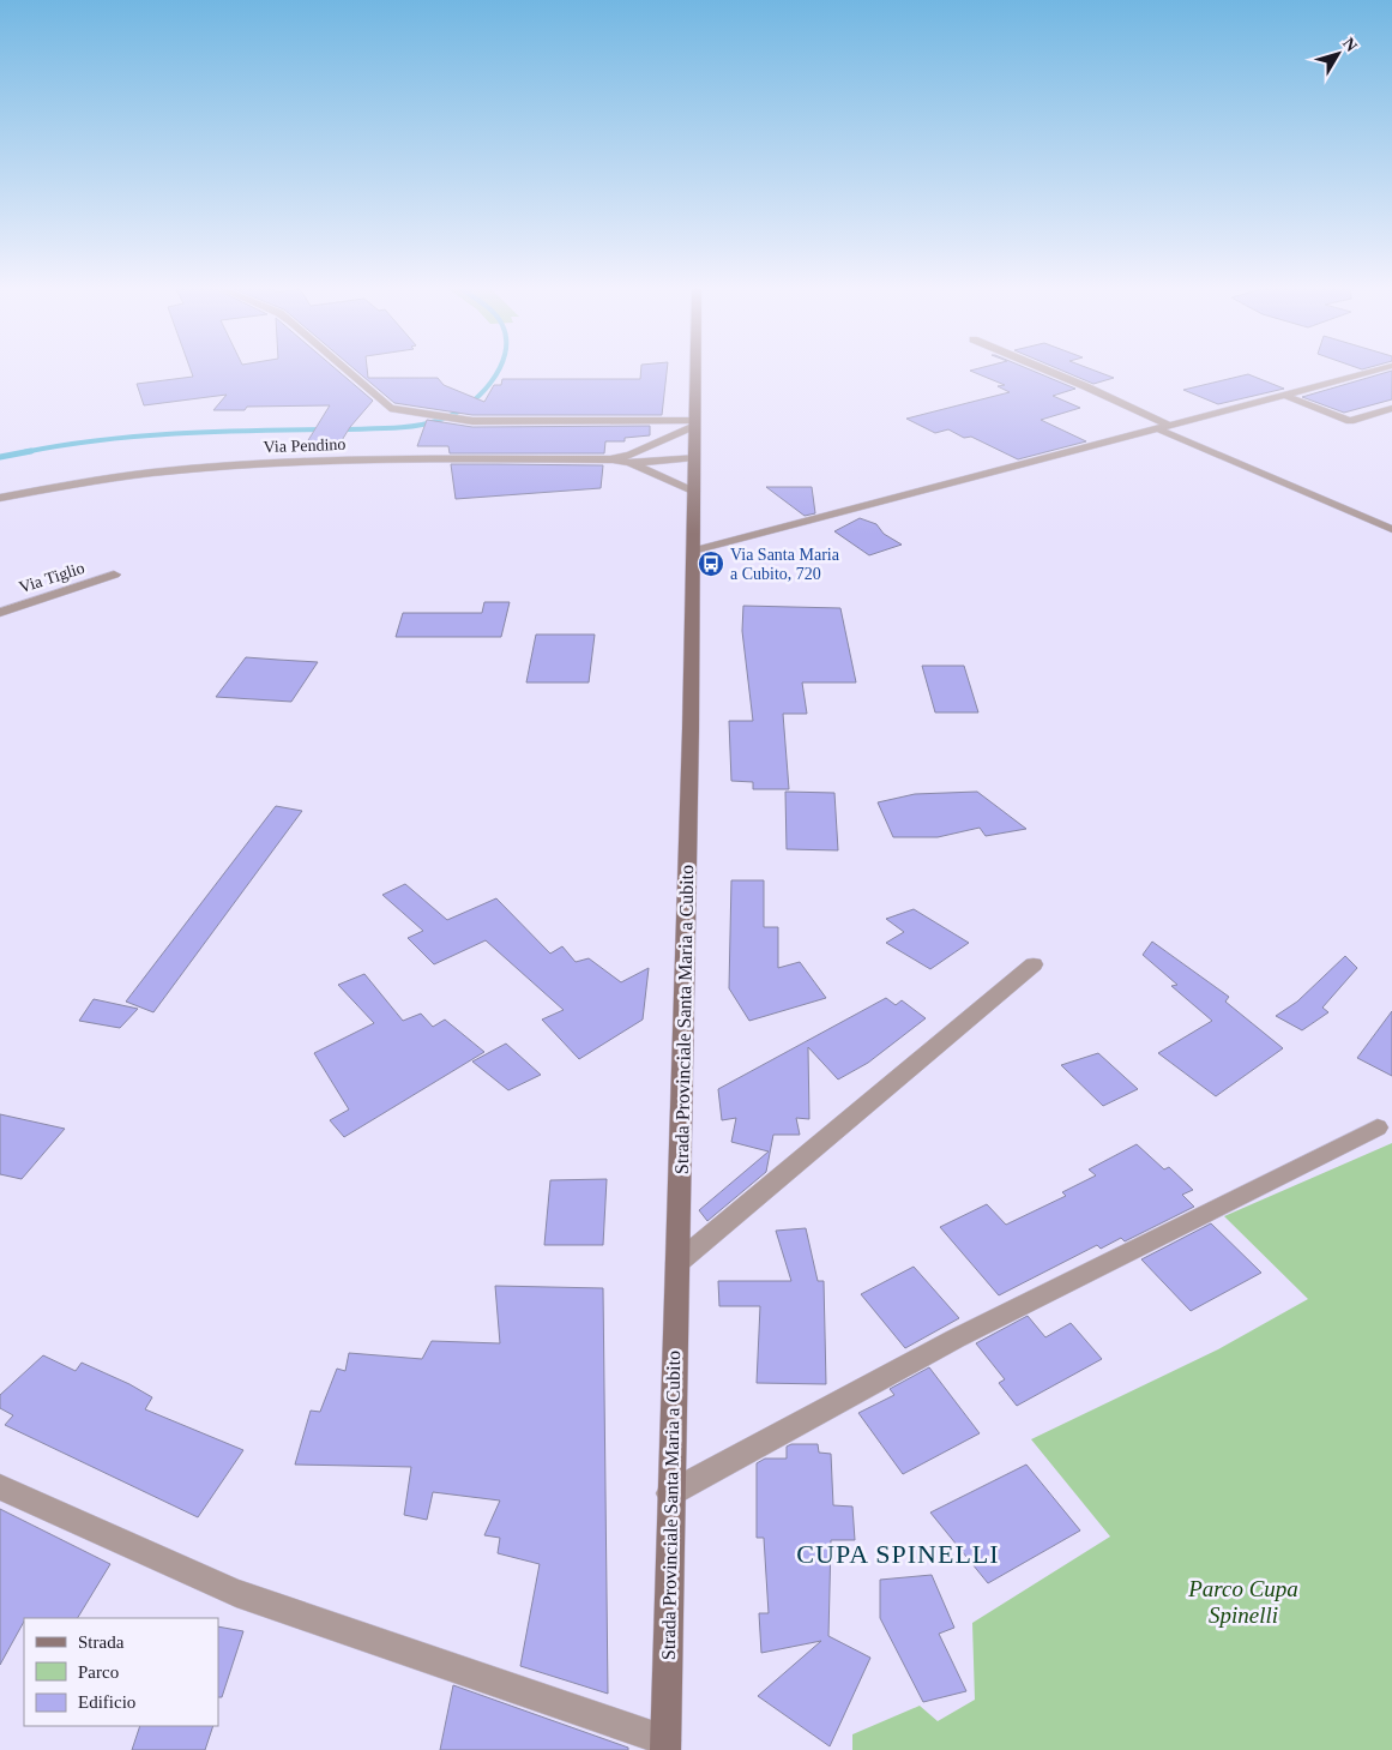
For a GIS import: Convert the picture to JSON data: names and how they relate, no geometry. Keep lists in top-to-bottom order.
{
  "streets": {
    "main road": ["Strada Provinciale Santa Maria a Cubito"],
    "street": ["Via Pendino", "Via Tiglio"]
  },
  "crossings": [
    ["Via Pendino", "Strada Provinciale Santa Maria a Cubito"]
  ],
  "districts": ["CUPA SPINELLI"],
  "parks": ["Parco Cupa Spinelli"],
  "places": {
    "bus stop": ["Via Santa Maria a Cubito, 720"]
  },
  "legend": ["Strada", "Parco", "Edificio"],
  "north": "top right"
}
